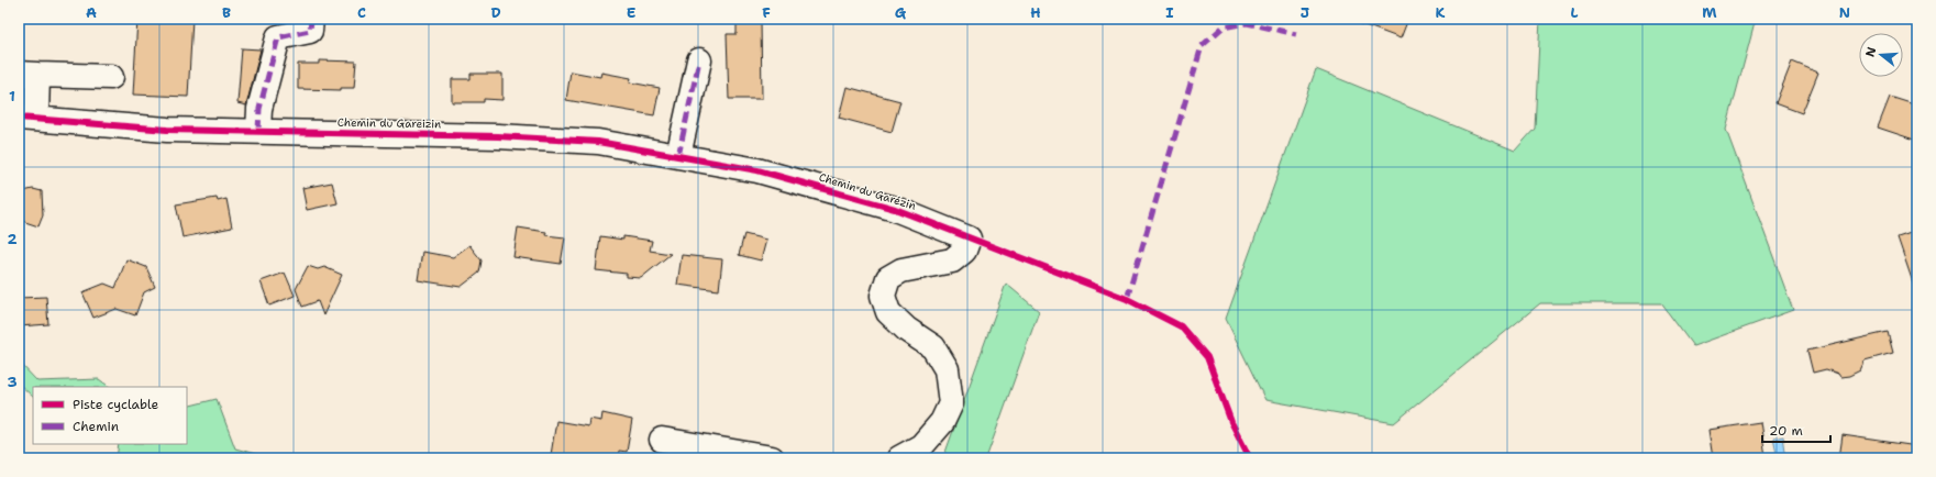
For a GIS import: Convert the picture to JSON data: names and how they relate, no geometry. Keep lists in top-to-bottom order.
{
  "streets": {
    "street": ["Chemin du Gareizin", "Chemin du Garézin"]
  },
  "crossings": [
    ["Chemin du Gareizin", "Chemin du Garézin"]
  ],
  "legend": ["Piste cyclable", "Chemin"],
  "scale_bar": "20 m",
  "north": "left",
  "grid": {
    "columns": [
      "A",
      "B",
      "C",
      "D",
      "E",
      "F",
      "G",
      "H",
      "I",
      "J",
      "K",
      "L",
      "M",
      "N"
    ],
    "rows": ["1", "2", "3"]
  }
}
